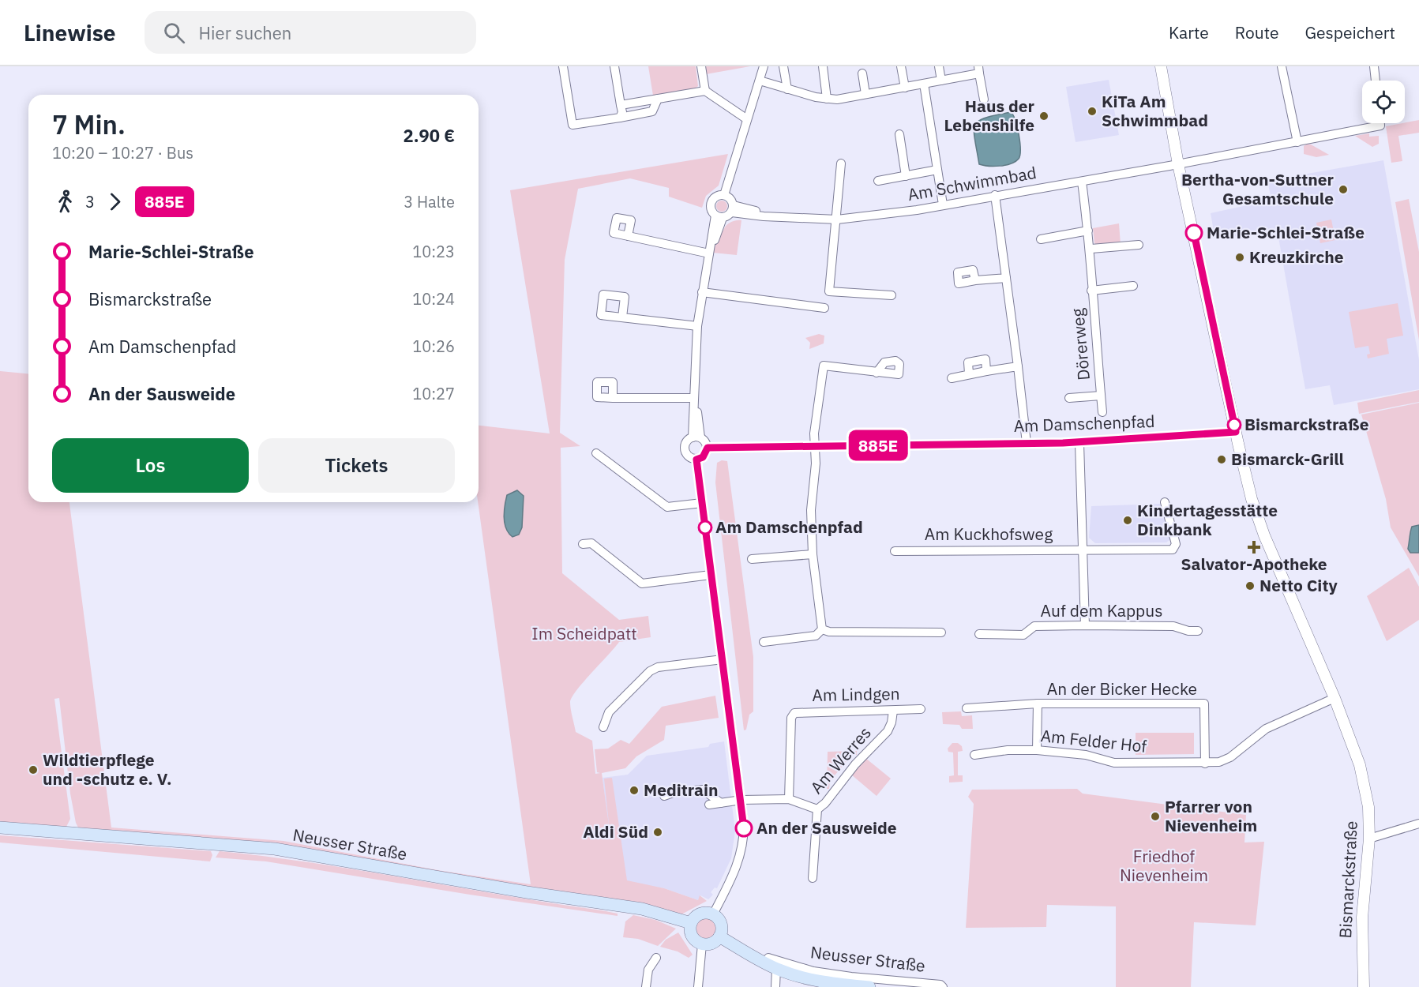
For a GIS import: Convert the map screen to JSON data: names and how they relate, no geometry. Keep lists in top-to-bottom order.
{
  "streets": {
    "main road": ["Neusser Straße"],
    "street": [
      "Am Schwimmbad",
      "Dörerweg",
      "Am Damschenpfad",
      "Am Kuckhofsweg",
      "Auf dem Kappus",
      "An der Bicker Hecke",
      "Am Lindgen",
      "Am Felder Hof",
      "Am Werres",
      "Bismarckstraße"
    ]
  },
  "crossings": [
    ["Am Schwimmbad", "Dörerweg"],
    ["Am Schwimmbad", "Bismarckstraße"],
    ["Am Damschenpfad", "Bismarckstraße"],
    ["An der Bicker Hecke", "Am Felder Hof"],
    ["Am Lindgen", "Am Werres"],
    ["Am Felder Hof", "Bismarckstraße"]
  ],
  "parks": ["Im Scheidpatt", "Friedhof Nievenheim"],
  "places": {
    "other": [
      "KiTa Am Schwimmbad",
      "Haus der Lebenshilfe",
      "Bertha-von-Suttner Gesamtschule",
      "Marie-Schlei-Straße",
      "Kreuzkirche",
      "Bismarckstraße",
      "Bismarck-Grill",
      "Kindertagesstätte Dinkbank",
      "Am Damschenpfad",
      "Netto City",
      "Wildtierpflege und -schutz e. V.",
      "Meditrain",
      "Pfarrer von Nievenheim",
      "An der Sausweide",
      "Aldi Süd"
    ],
    "health": ["Salvator-Apotheke"]
  },
  "lines": ["bus line 885E"],
  "page": {
    "header": "Linewise",
    "search": "Hier suchen",
    "nav": ["Karte", "Route", "Gespeichert"],
    "on_map": "885E",
    "heading": ["7 Min.", "10:20 – 10:27 · Bus", "2.90 €"],
    "legs": ["3", "885E", "3 Halte"],
    "list": [
      {
        "name": "Marie-Schlei-Straße",
        "value": "10:23"
      },
      {
        "name": "Bismarckstraße",
        "value": "10:24"
      },
      {
        "name": "Am Damschenpfad",
        "value": "10:26"
      },
      {
        "name": "An der Sausweide",
        "value": "10:27"
      }
    ],
    "buttons": ["Los", "Tickets"]
  }
}
